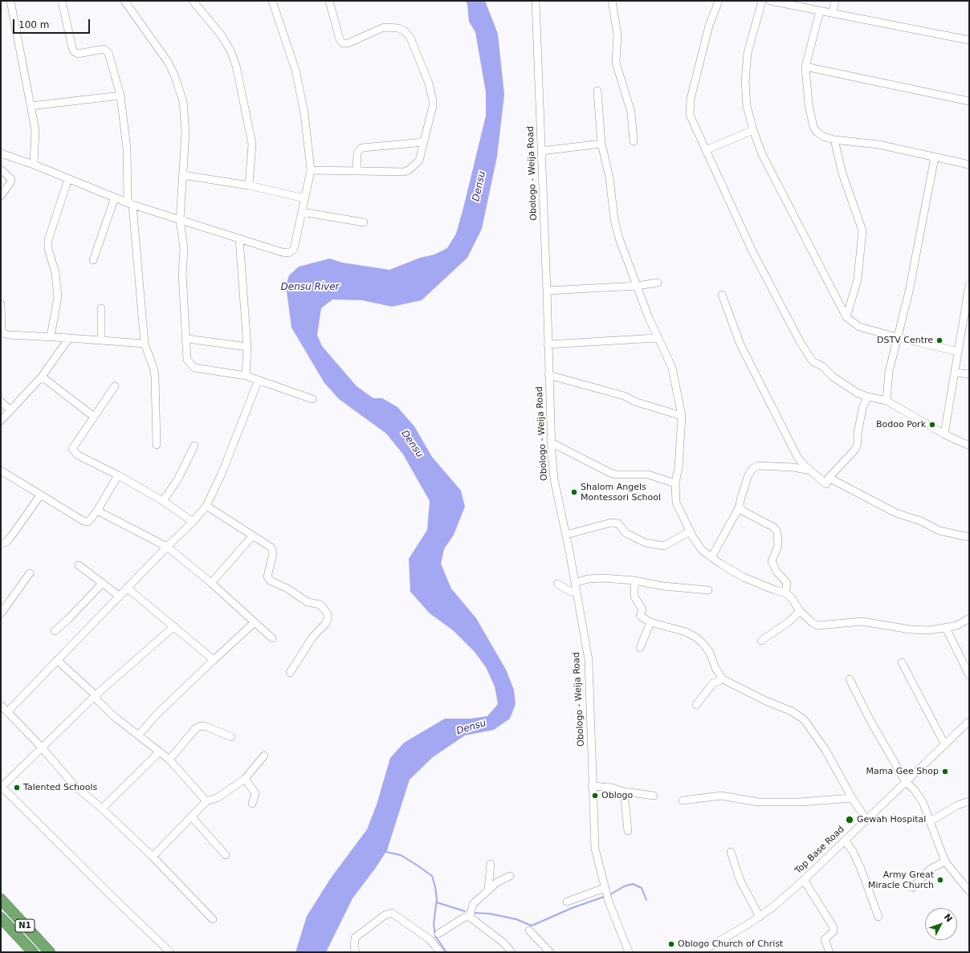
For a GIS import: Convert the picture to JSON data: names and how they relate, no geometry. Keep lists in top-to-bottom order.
{
  "streets": {
    "highway": ["N1"],
    "street": ["Obologo - Weija Road", "Top Base Road"]
  },
  "water": ["Densu", "Densu River"],
  "places": [
    "DSTV Centre",
    "Bodoo Pork",
    "Shalom Angels Montessori School",
    "Mama Gee Shop",
    "Talented Schools",
    "Oblogo",
    "Gewah Hospital",
    "Army Great Miracle Church",
    "Oblogo Church of Christ"
  ],
  "scale_bar": "100 m",
  "north": "top right"
}
